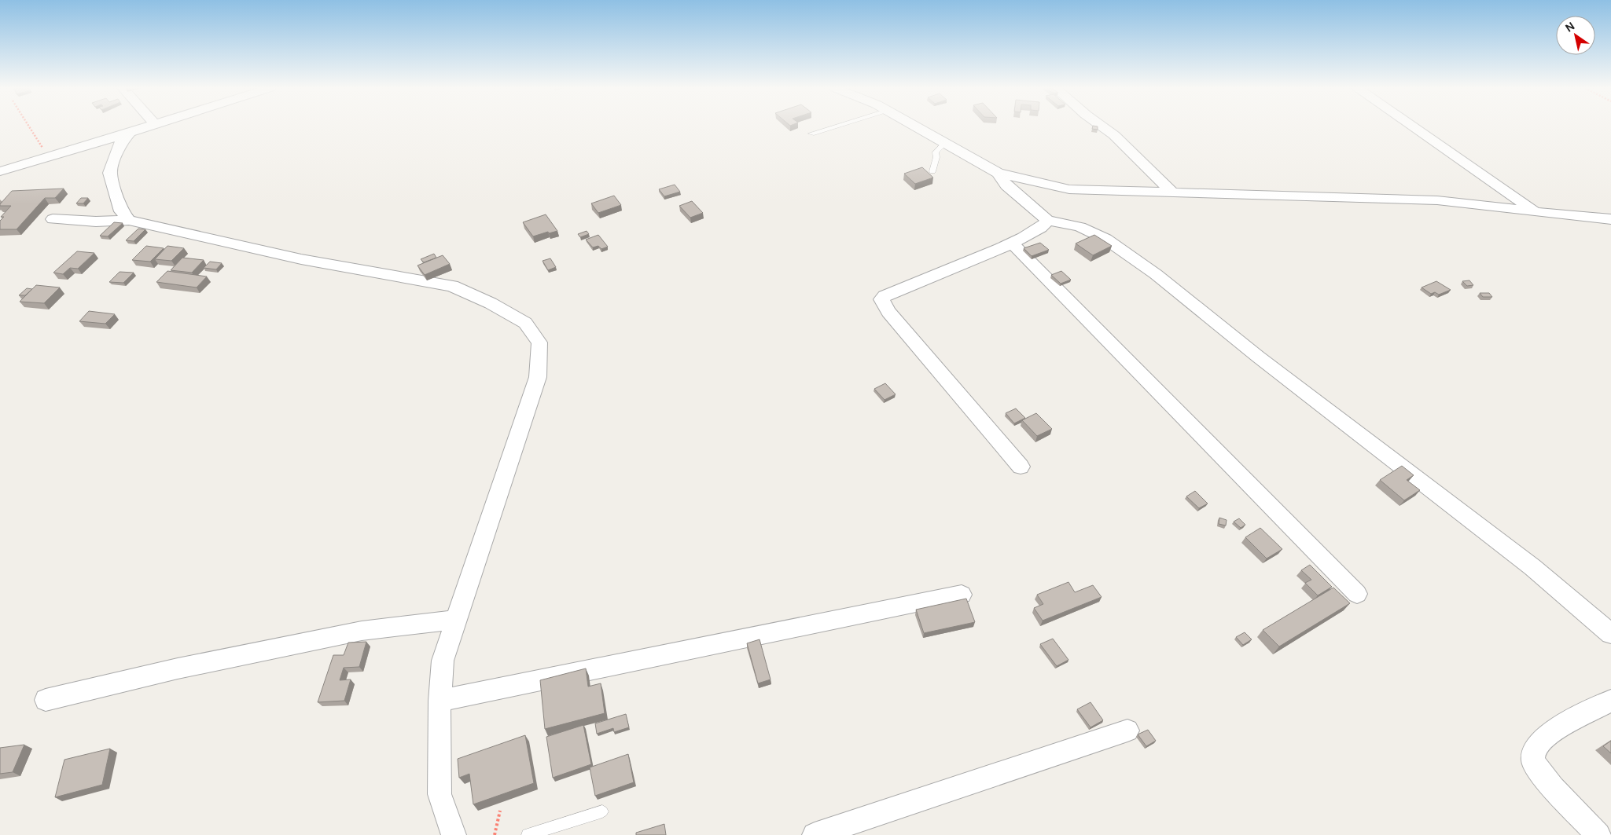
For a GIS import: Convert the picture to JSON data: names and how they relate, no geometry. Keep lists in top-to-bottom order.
{
  "north": "top left"
}
